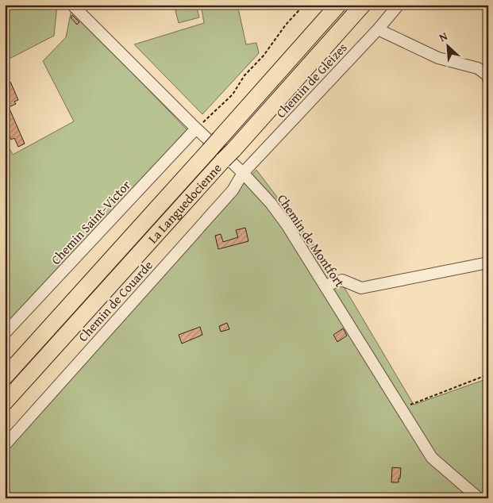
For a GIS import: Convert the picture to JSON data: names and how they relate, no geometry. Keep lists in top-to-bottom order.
{
  "streets": {
    "highway": ["La Languedocienne"],
    "street": [
      "Chemin de Gleizes",
      "Chemin Saint-Victor",
      "Chemin de Montfort",
      "Chemin de Couarde"
    ]
  },
  "crossings": [
    ["Chemin de Gleizes", "Chemin de Montfort"],
    ["Chemin de Gleizes", "Chemin de Couarde"],
    ["Chemin Saint-Victor", "Chemin de Montfort"],
    ["Chemin de Montfort", "Chemin de Couarde"]
  ],
  "north": "top left"
}
